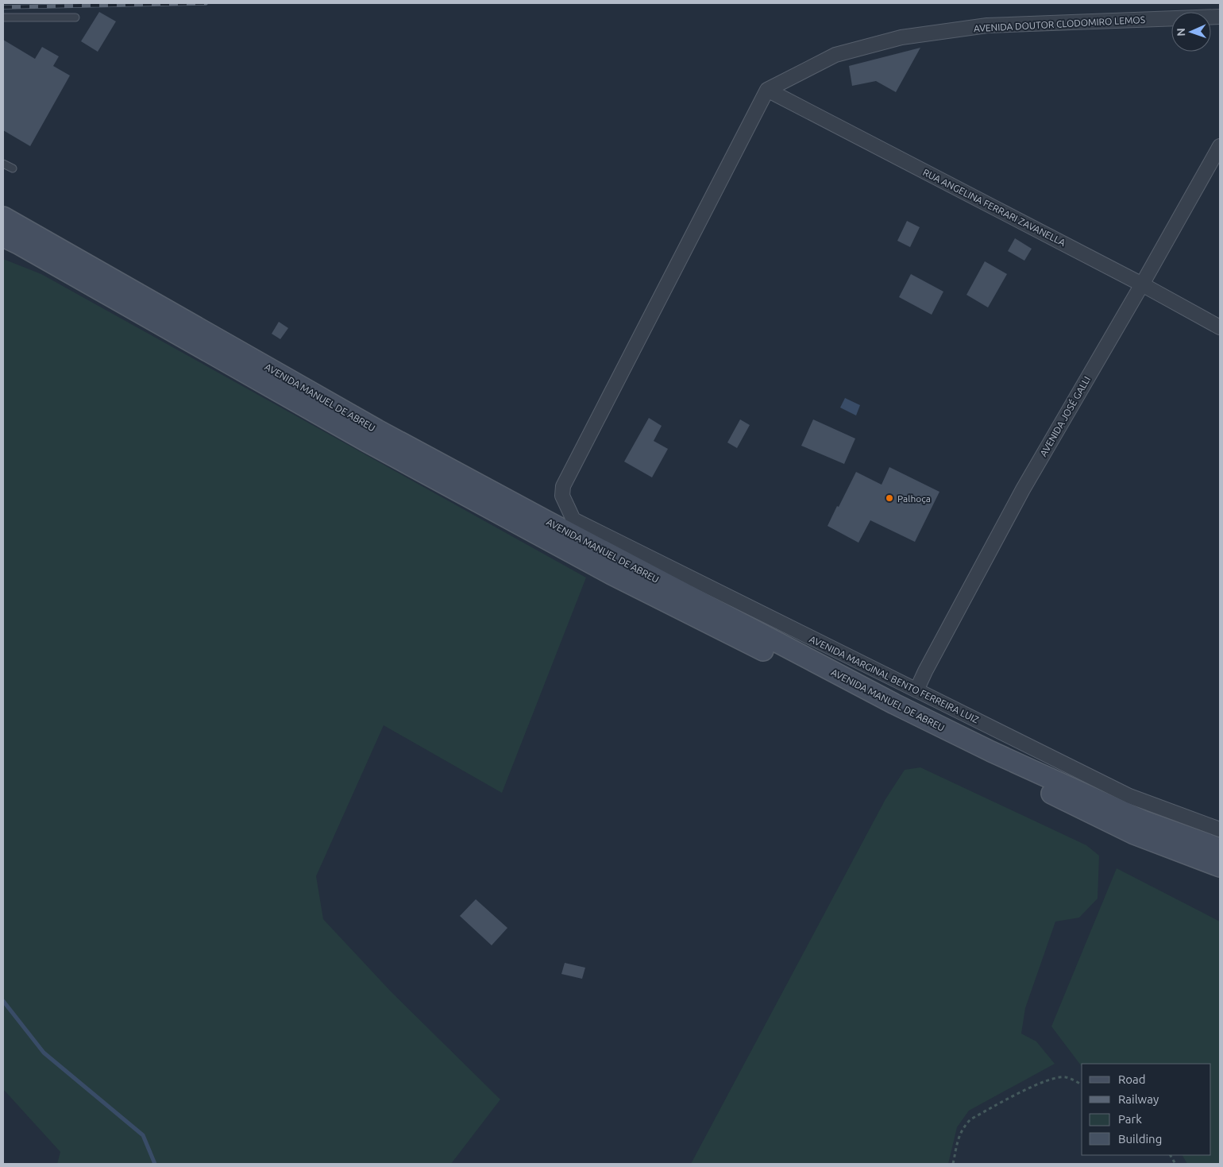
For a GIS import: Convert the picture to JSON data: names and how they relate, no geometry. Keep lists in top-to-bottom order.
{
  "streets": {
    "main road": ["AVENIDA MANUEL DE ABREU"],
    "street": [
      "AVENIDA DOUTOR CLODOMIRO LEMOS",
      "RUA ANGELINA FERRARI ZAVANELLA",
      "AVENIDA JOSÉ GALLI",
      "AVENIDA MARGINAL BENTO FERREIRA LUIZ"
    ]
  },
  "crossings": [
    ["AVENIDA DOUTOR CLODOMIRO LEMOS", "RUA ANGELINA FERRARI ZAVANELLA"],
    ["AVENIDA DOUTOR CLODOMIRO LEMOS", "AVENIDA MARGINAL BENTO FERREIRA LUIZ"],
    ["RUA ANGELINA FERRARI ZAVANELLA", "AVENIDA JOSÉ GALLI"],
    ["RUA ANGELINA FERRARI ZAVANELLA", "AVENIDA MARGINAL BENTO FERREIRA LUIZ"],
    ["AVENIDA JOSÉ GALLI", "AVENIDA MARGINAL BENTO FERREIRA LUIZ"]
  ],
  "places": ["Palhoça"],
  "legend": [
    "Road",
    "Railway",
    "Park",
    "Building"
  ],
  "north": "left"
}
